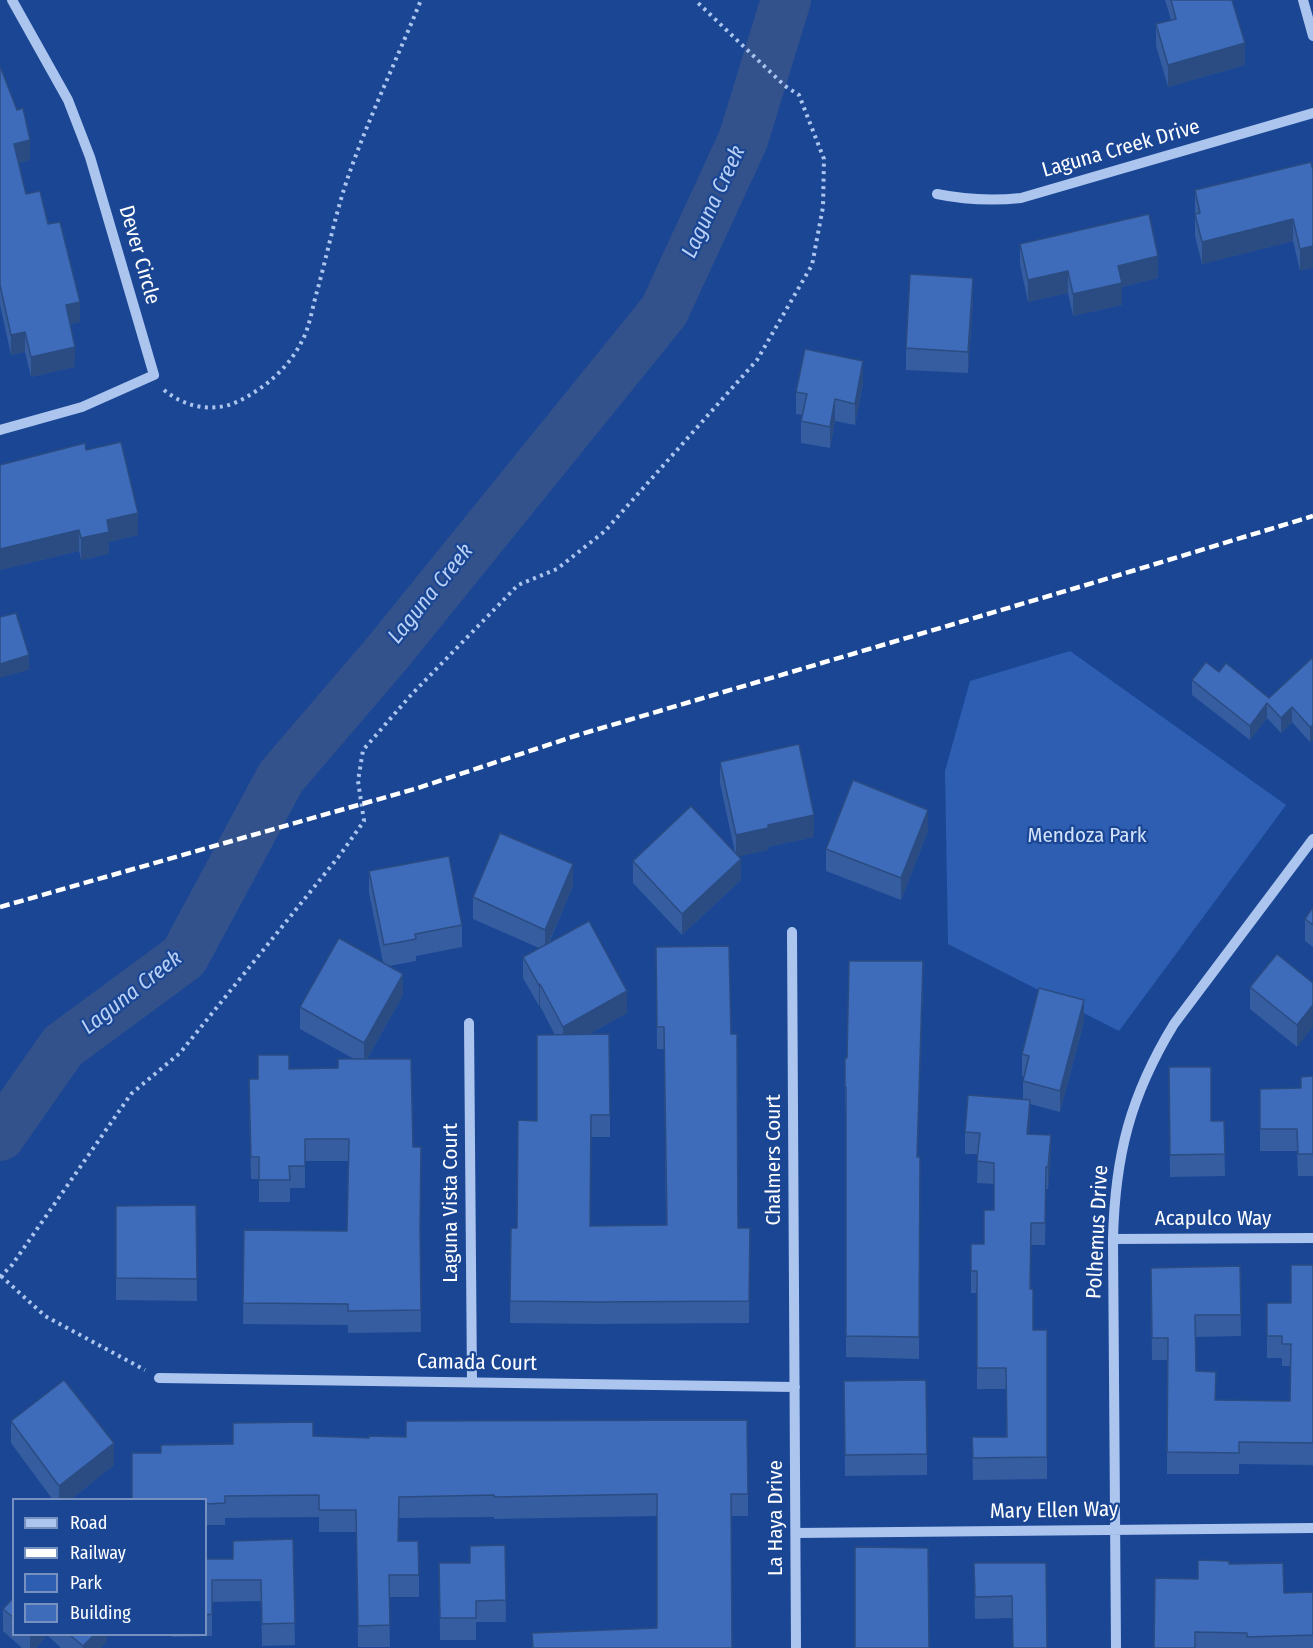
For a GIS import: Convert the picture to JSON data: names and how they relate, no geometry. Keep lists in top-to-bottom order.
{
  "streets": {
    "street": [
      "Laguna Creek Drive",
      "Dever Circle",
      "Chalmers Court",
      "Laguna Vista Court",
      "Acapulco Way",
      "Polhemus Drive",
      "Camada Court",
      "Mary Ellen Way",
      "La Haya Drive"
    ]
  },
  "crossings": [
    ["Chalmers Court", "Camada Court"],
    ["Chalmers Court", "La Haya Drive"],
    ["Laguna Vista Court", "Camada Court"],
    ["Acapulco Way", "Polhemus Drive"],
    ["Polhemus Drive", "Mary Ellen Way"],
    ["Camada Court", "La Haya Drive"],
    ["Mary Ellen Way", "La Haya Drive"]
  ],
  "water": ["Laguna Creek"],
  "parks": ["Mendoza Park"],
  "legend": [
    "Road",
    "Railway",
    "Park",
    "Building"
  ]
}
